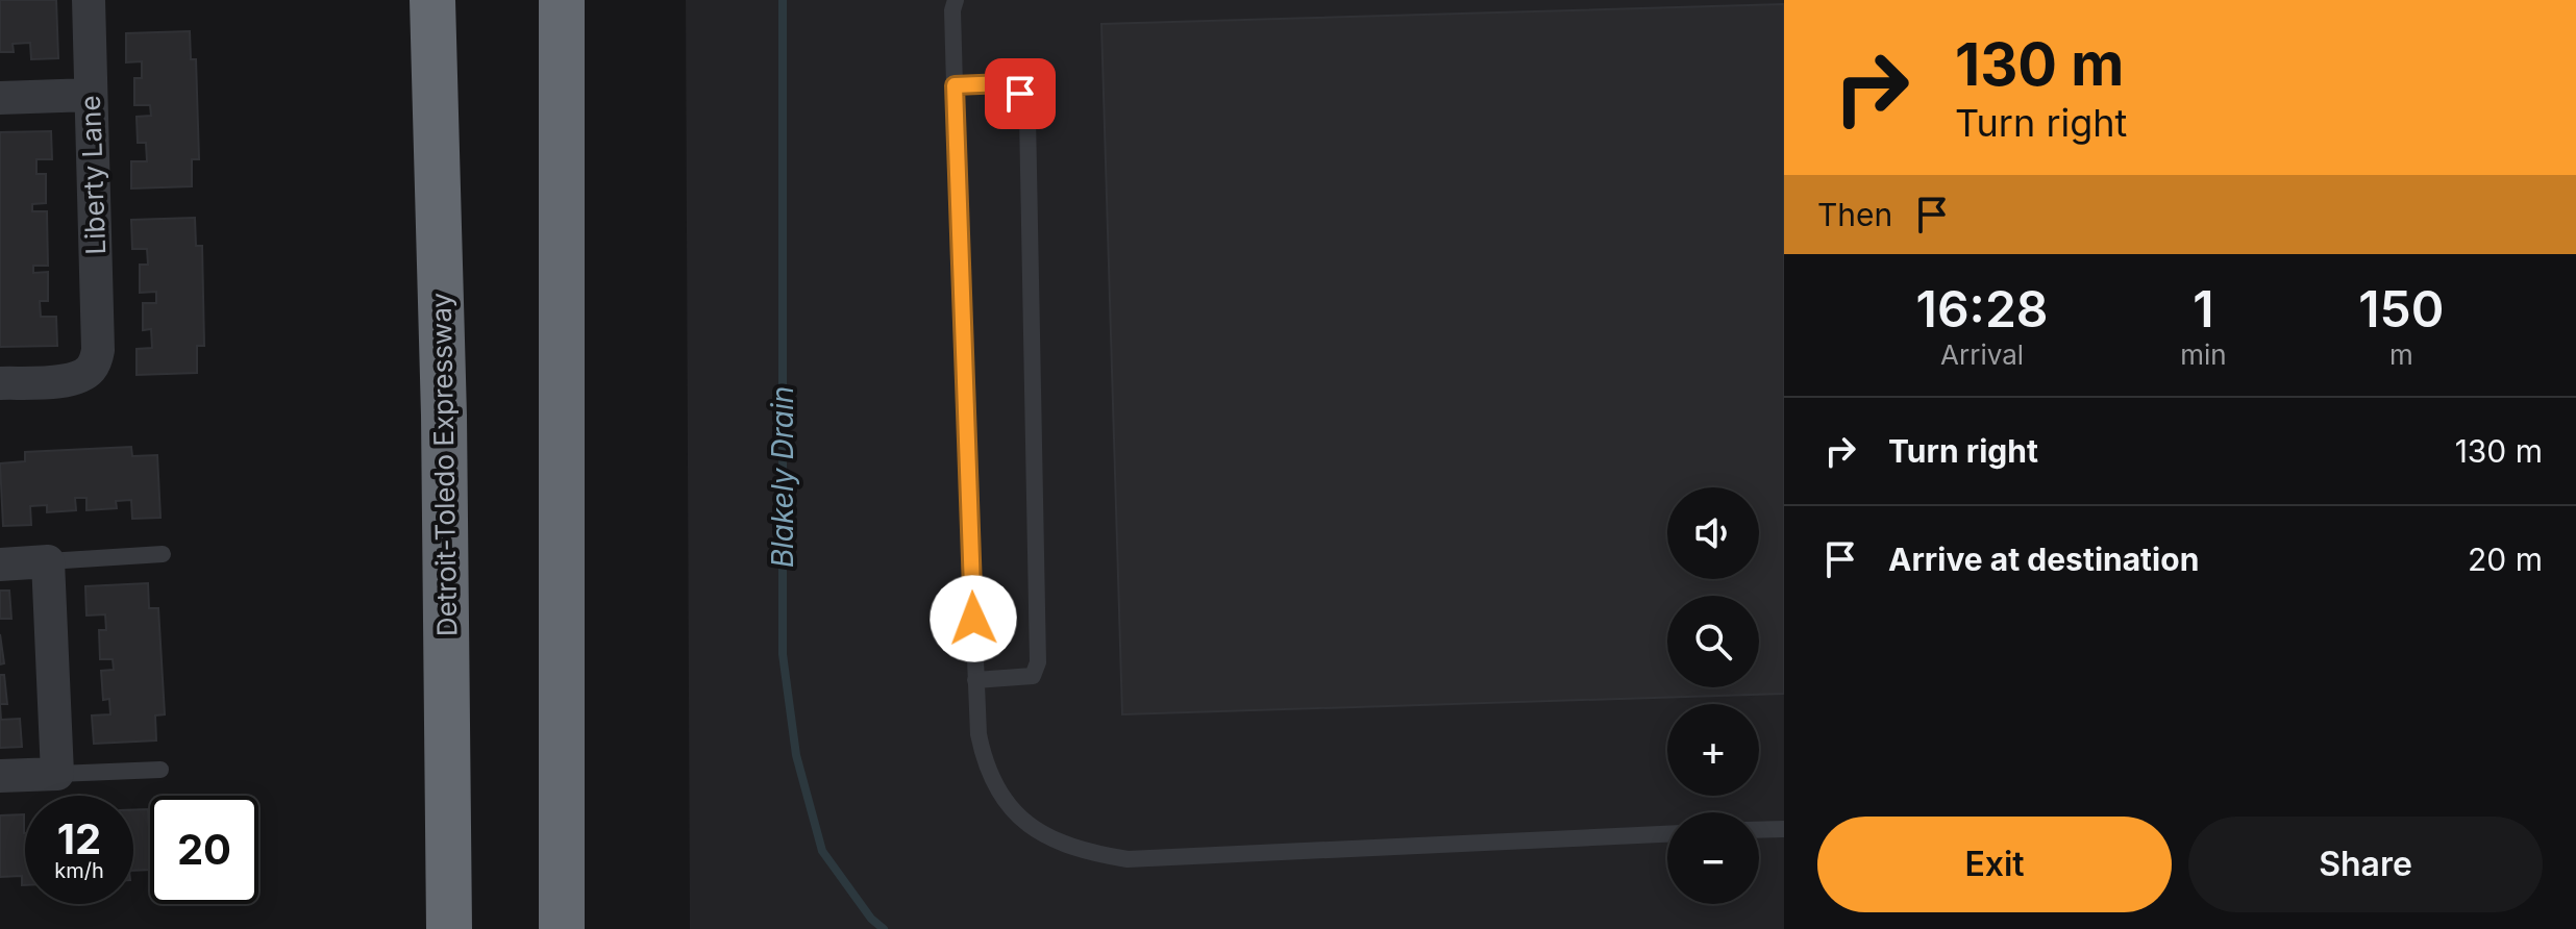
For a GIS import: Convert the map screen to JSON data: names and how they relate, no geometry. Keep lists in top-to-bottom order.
{
  "streets": {
    "highway": ["Detroit-Toledo Expressway"],
    "street": ["Liberty Lane"]
  },
  "water": ["Blakely Drain"],
  "page": {
    "turn": ["130 m", "Turn right"],
    "then": "Then",
    "eta": [
      "16:28",
      "Arrival",
      "1",
      "min",
      "150",
      "m"
    ],
    "list": [
      {
        "name": "Turn right",
        "value": "130 m"
      },
      {
        "name": "Arrive at destination",
        "value": "20 m"
      }
    ],
    "map_buttons": ["+", "−"],
    "speed": "12 km/h",
    "limit": "20",
    "buttons": ["Exit", "Share"]
  }
}
